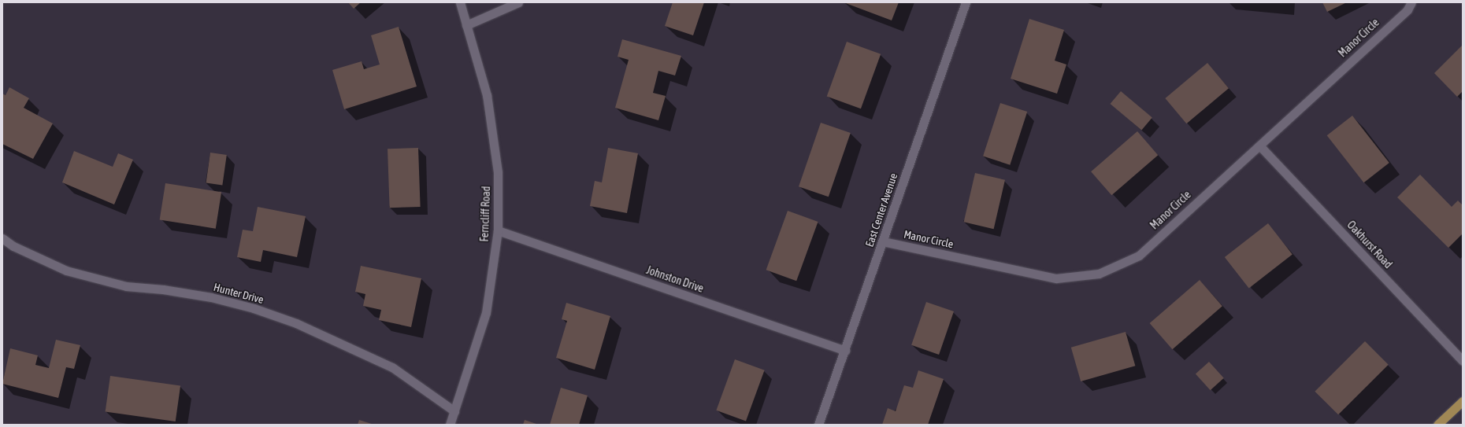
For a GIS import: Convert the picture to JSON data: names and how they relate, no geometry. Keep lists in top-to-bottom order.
{
  "streets": {
    "street": [
      "Manor Circle",
      "East Center Avenue",
      "Ferncliff Road",
      "Oakhurst Road",
      "Johnston Drive",
      "Hunter Drive"
    ]
  },
  "crossings": [
    ["Manor Circle", "East Center Avenue"],
    ["Manor Circle", "Oakhurst Road"],
    ["East Center Avenue", "Johnston Drive"],
    ["Ferncliff Road", "Johnston Drive"],
    ["Ferncliff Road", "Hunter Drive"]
  ]
}
